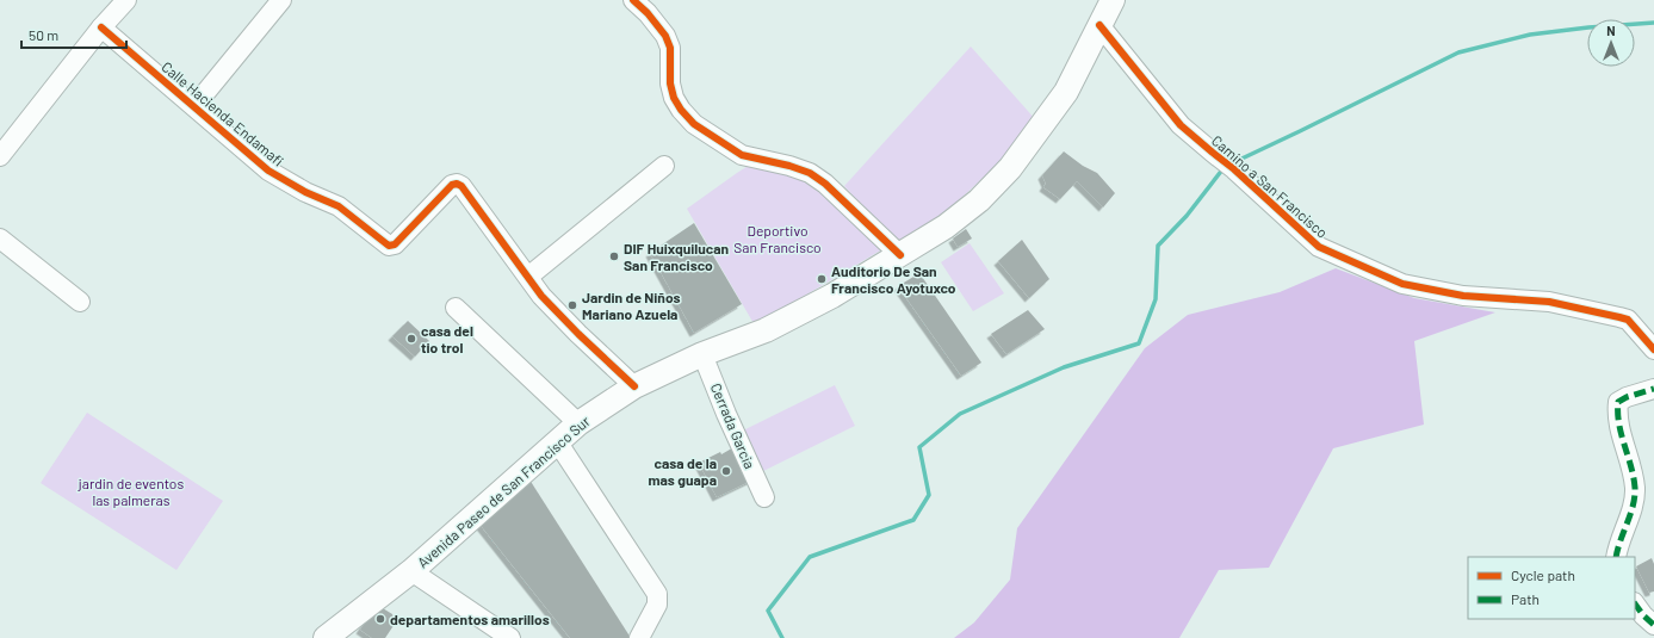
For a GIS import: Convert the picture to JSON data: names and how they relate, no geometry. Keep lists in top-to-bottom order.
{
  "streets": {
    "main road": ["Avenida Paseo de San Francisco Sur"],
    "street": ["Calle Hacienda Endamafi", "Camino a San Francisco", "Cerrada Garcia"]
  },
  "crossings": [
    ["Calle Hacienda Endamafi", "Avenida Paseo de San Francisco Sur"],
    ["Camino a San Francisco", "Avenida Paseo de San Francisco Sur"],
    ["Cerrada Garcia", "Avenida Paseo de San Francisco Sur"]
  ],
  "parks": ["Deportivo San Francisco", "jardin de eventos las palmeras"],
  "places": [
    "DIF Huixquilucan San Francisco",
    "Auditorio De San Francisco Ayotuxco",
    "Jardin de Niños Mariano Azuela",
    "casa del tio trol",
    "casa de la mas guapa",
    "departamentos amarillos"
  ],
  "legend": ["Cycle path", "Path"],
  "scale_bar": "50 m",
  "north": "top"
}
